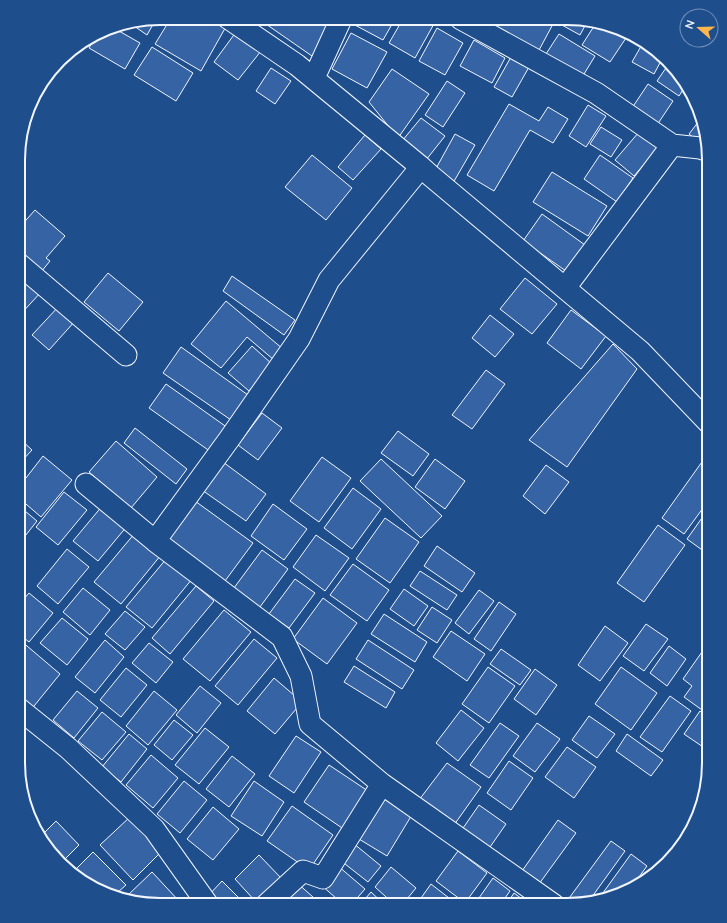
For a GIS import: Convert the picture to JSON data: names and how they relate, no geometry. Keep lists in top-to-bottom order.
{
  "north": "left"
}
